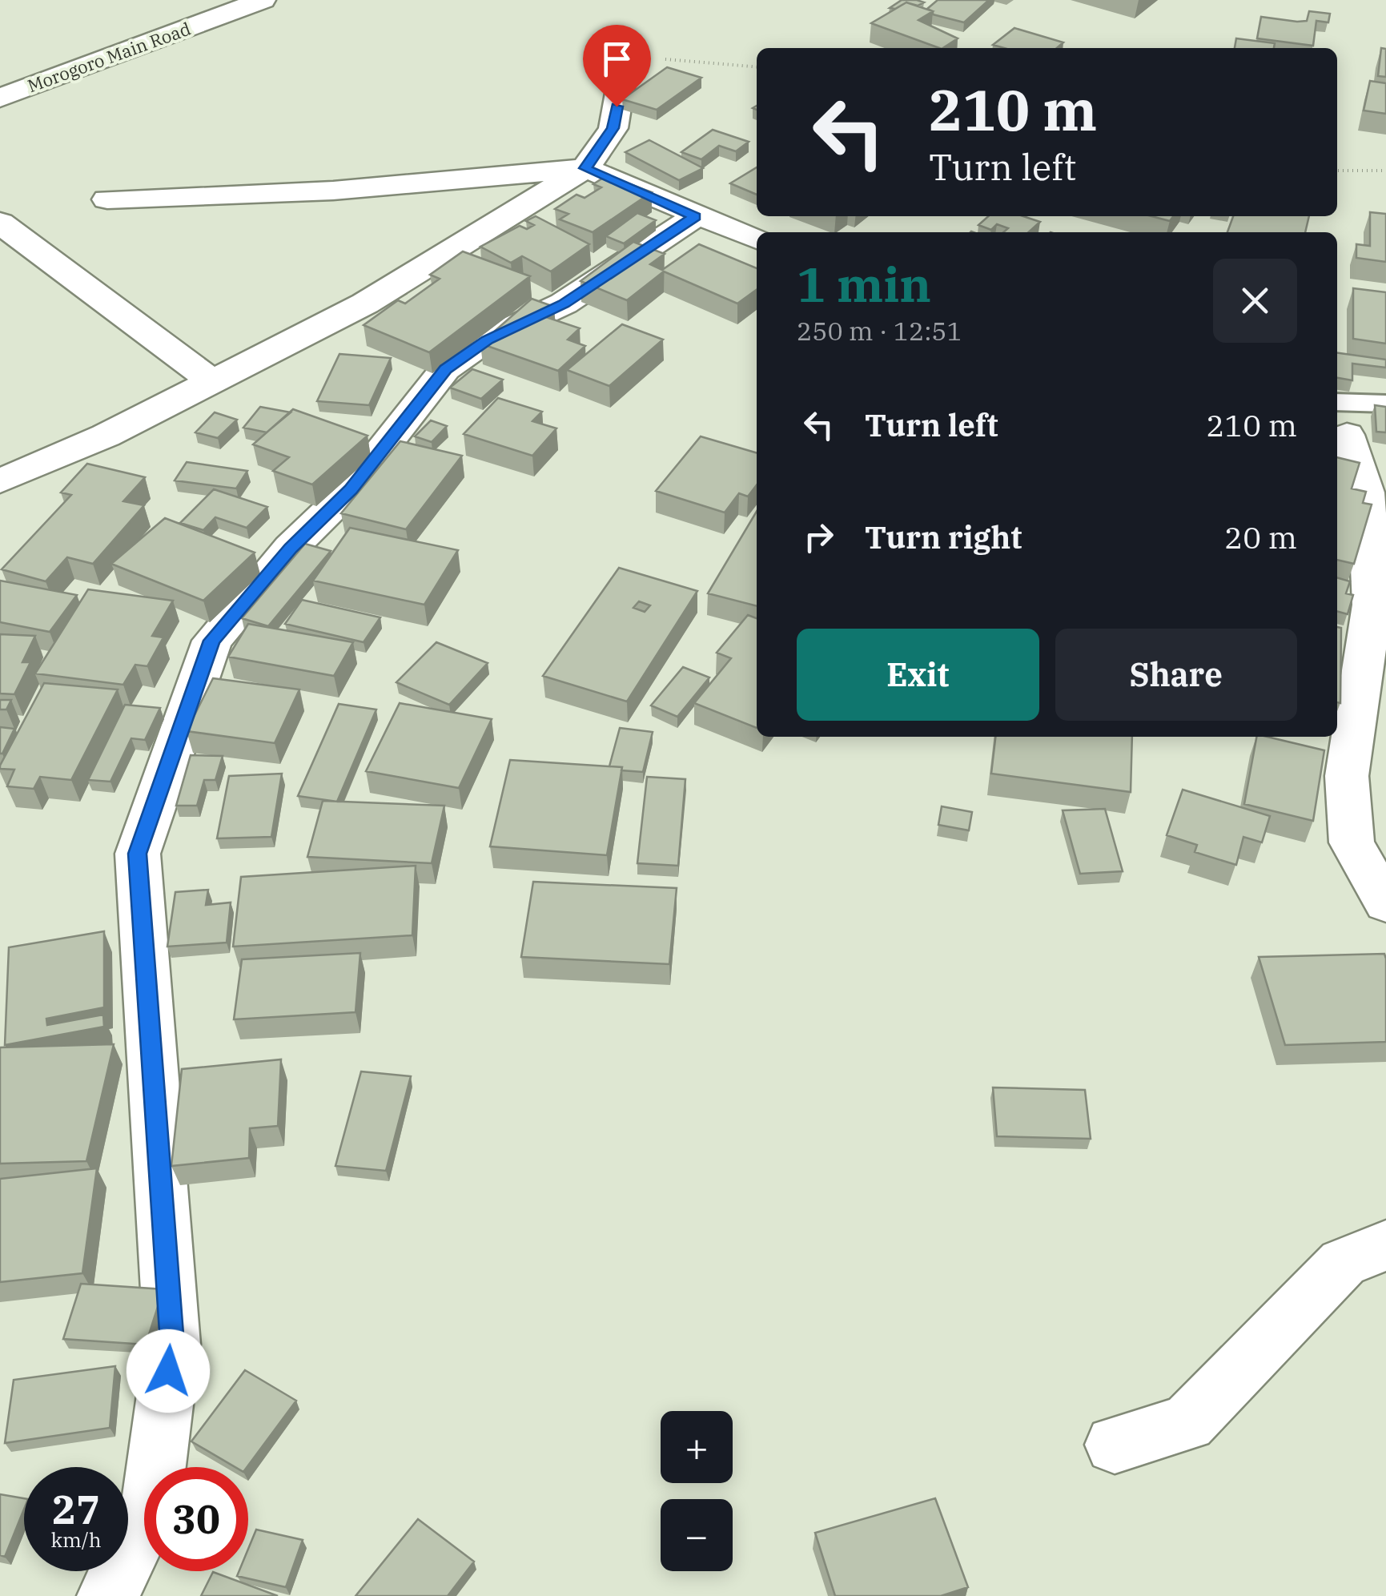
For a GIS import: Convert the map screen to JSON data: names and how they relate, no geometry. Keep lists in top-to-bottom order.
{
  "streets": {
    "main road": ["Morogoro Main Road"]
  },
  "page": {
    "turn": ["210 m", "Turn left"],
    "heading": ["1 min", "250 m · 12:51"],
    "list": [
      {
        "name": "Turn left",
        "value": "210 m"
      },
      {
        "name": "Turn right",
        "value": "20 m"
      }
    ],
    "buttons": ["Exit", "Share"],
    "map_buttons": ["+", "−"],
    "speed": "27 km/h",
    "limit": "30"
  }
}
